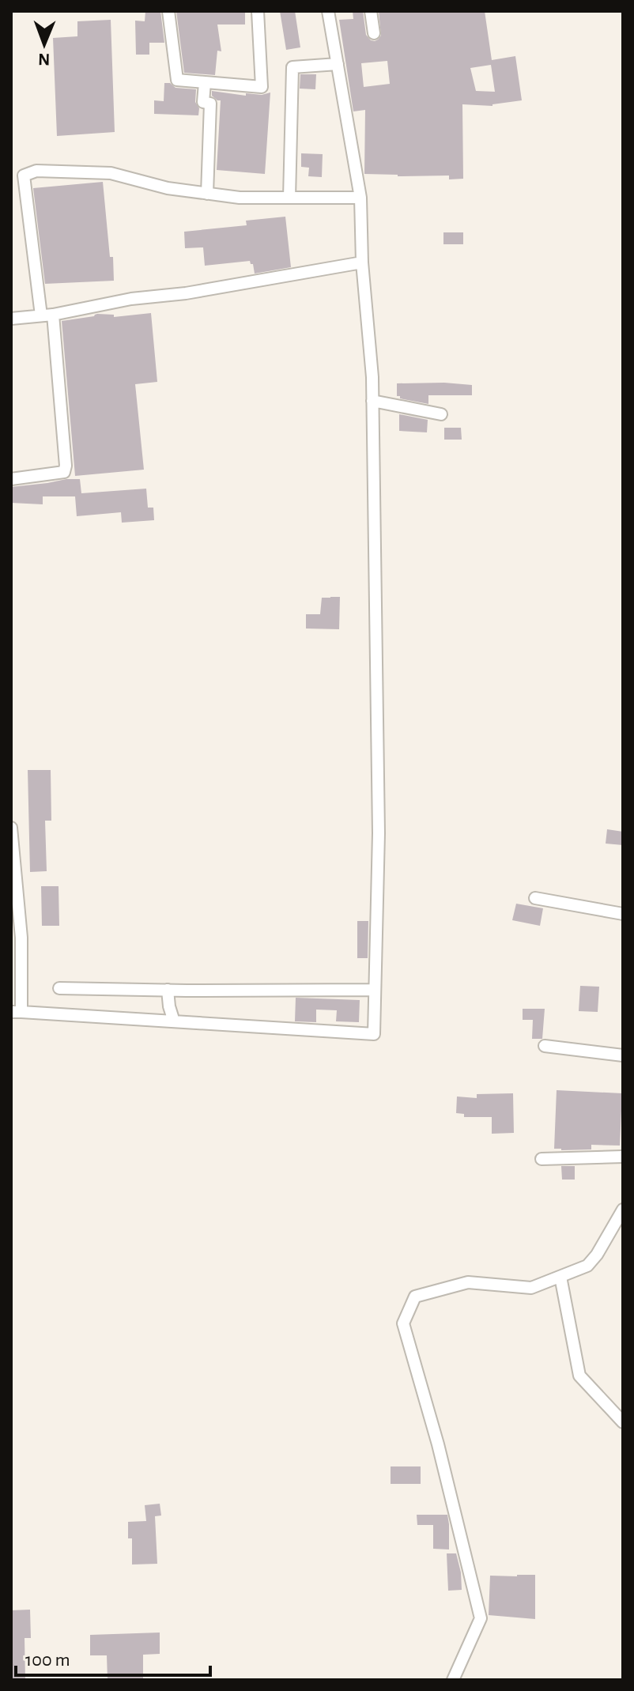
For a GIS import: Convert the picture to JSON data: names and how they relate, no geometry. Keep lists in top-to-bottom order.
{
  "scale_bar": "100 m",
  "north": "bottom"
}
